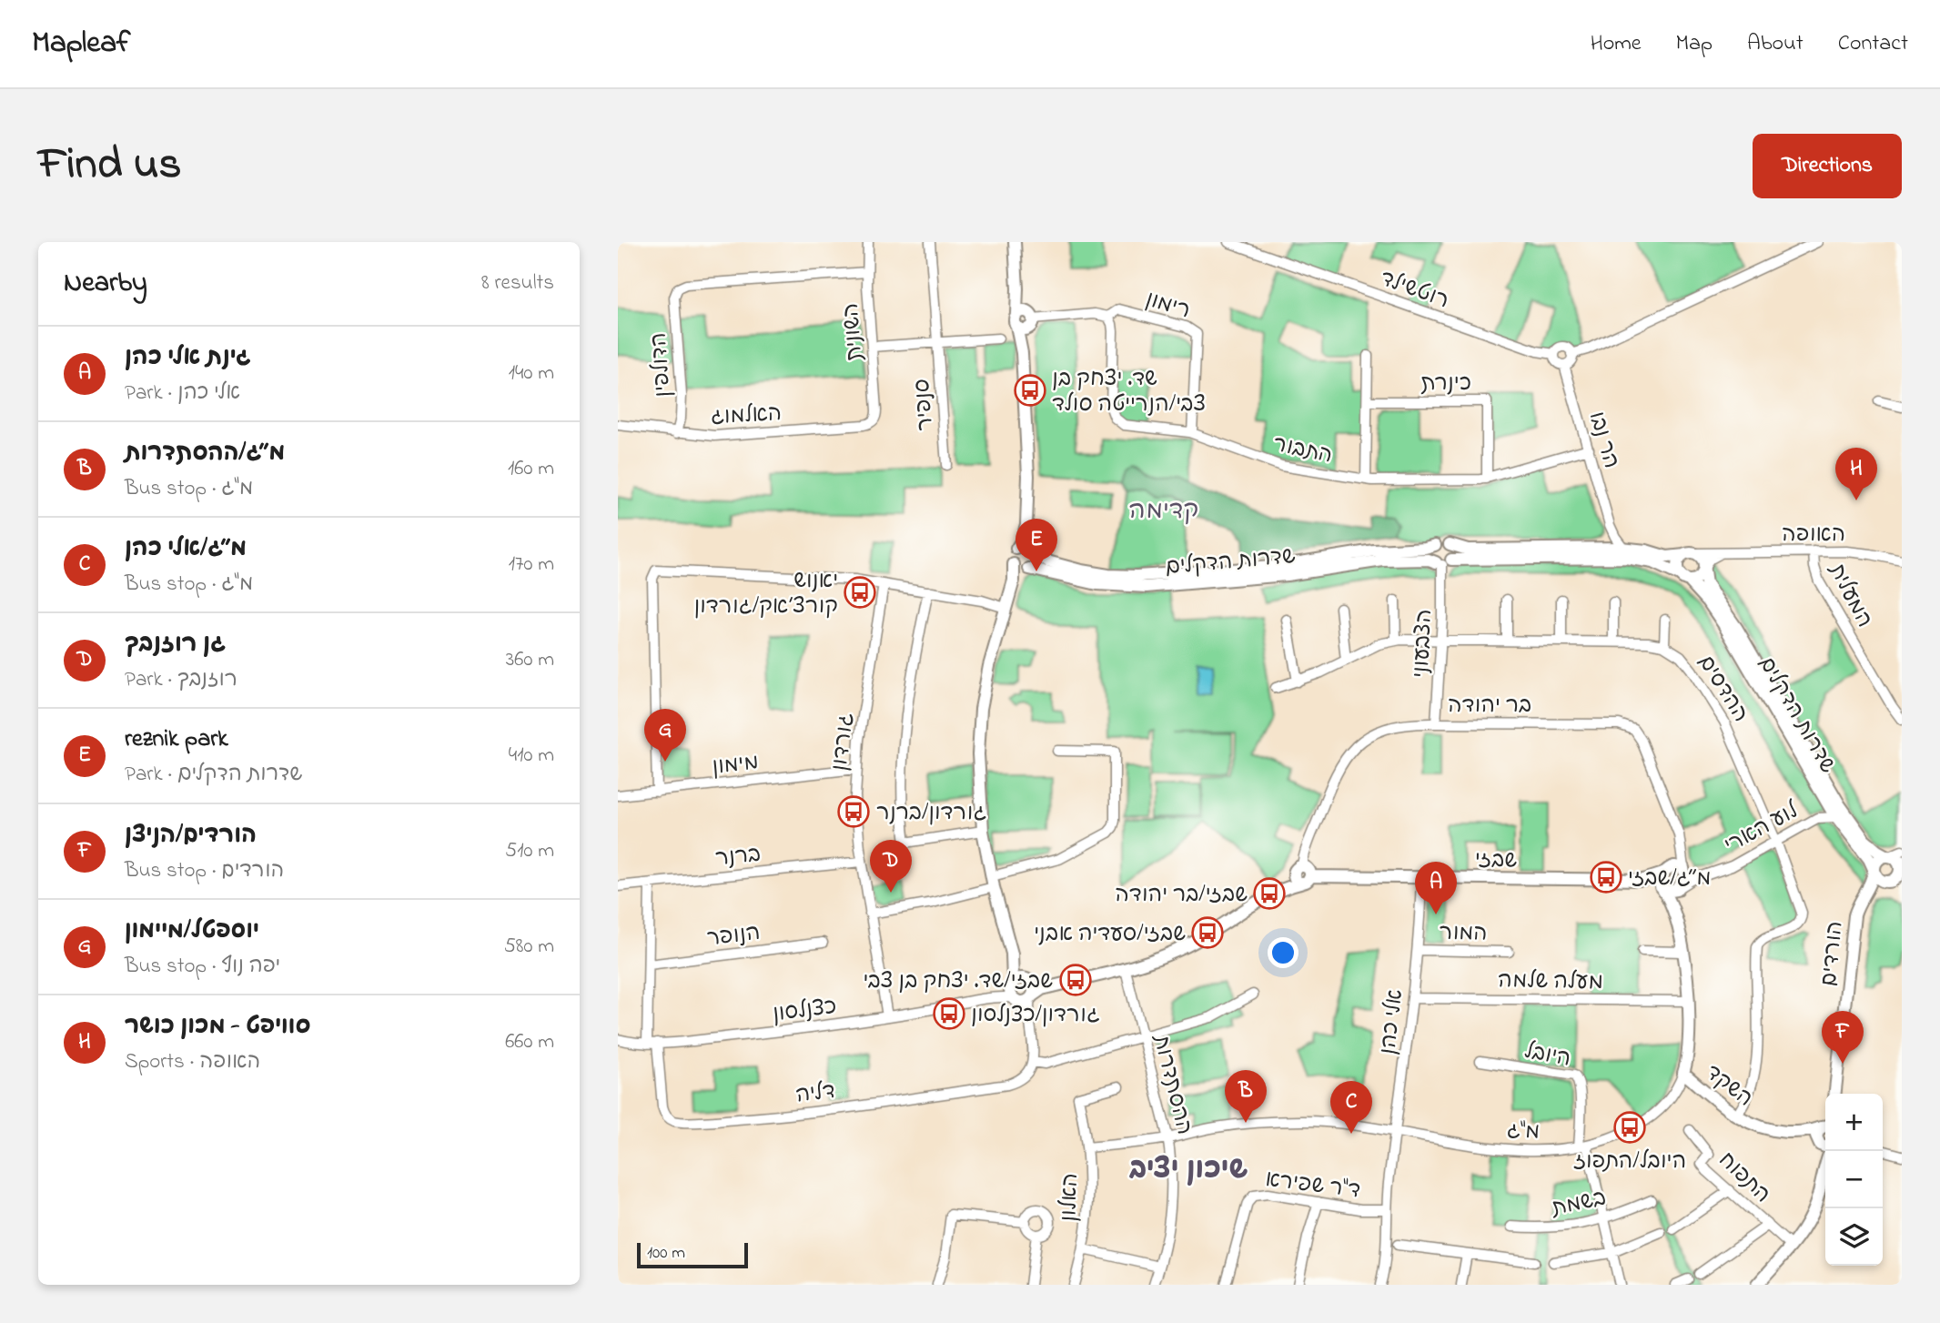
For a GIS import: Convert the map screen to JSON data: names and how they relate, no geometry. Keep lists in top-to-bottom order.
{
  "streets": {
    "street": [
      "רוטשילד",
      "רימון",
      "השונית",
      "הדולפין",
      "כינרת",
      "סנפיר",
      "האלמוג",
      "הר נבו",
      "התבור",
      "האופה",
      "שדרות הדקלים",
      "המעלית",
      "הצבעוני",
      "ההדסים",
      "בר יהודה",
      "גורדון",
      "מימון",
      "לוע הארי",
      "ברנר",
      "שבזי",
      "המור",
      "הנופר",
      "הורדים",
      "מעלה שלמה",
      "כצנלסון",
      "אלי כהן",
      "היובל",
      "ההסתדרות",
      "השקד",
      "דליה",
      "מ\"ג",
      "התפוח",
      "ד\"ר שפירא",
      "האלון",
      "בשמת"
    ]
  },
  "crossings": [
    ["רוטשילד", "הר נבו"],
    ["רימון", "התבור"],
    ["השונית", "הדולפין"],
    ["השונית", "האלמוג"],
    ["הדולפין", "האלמוג"],
    ["כינרת", "התבור"],
    ["הר נבו", "התבור"],
    ["הר נבו", "שדרות הדקלים"],
    ["האופה", "שדרות הדקלים"],
    ["האופה", "המעלית"],
    ["שדרות הדקלים", "הצבעוני"],
    ["שדרות הדקלים", "לוע הארי"],
    ["שדרות הדקלים", "הורדים"],
    ["הצבעוני", "בר יהודה"],
    ["ההדסים", "לוע הארי"],
    ["ההדסים", "השקד"],
    ["בר יהודה", "לוע הארי"],
    ["בר יהודה", "שבזי"],
    ["בר יהודה", "מ\"ג"],
    ["גורדון", "מימון"],
    ["גורדון", "ברנר"],
    ["גורדון", "כצנלסון"],
    ["לוע הארי", "שבזי"],
    ["לוע הארי", "מ\"ג"],
    ["ברנר", "דליה"],
    ["שבזי", "אלי כהן"],
    ["שבזי", "מ\"ג"],
    ["המור", "אלי כהן"],
    ["הנופר", "דליה"],
    ["מעלה שלמה", "אלי כהן"],
    ["מעלה שלמה", "מ\"ג"],
    ["כצנלסון", "דליה"],
    ["אלי כהן", "מ\"ג"],
    ["אלי כהן", "ד\"ר שפירא"],
    ["היובל", "מ\"ג"],
    ["ההסתדרות", "מ\"ג"],
    ["ההסתדרות", "האלון"],
    ["השקד", "מ\"ג"],
    ["מ\"ג", "האלון"]
  ],
  "districts": ["קדימה", "שיכון יציב"],
  "places": {
    "bus stop": [
      "שד. יצחק בן צבי/הנרייטה סולד",
      "יאנוש קורצ׳אק/גורדון",
      "גורדון/ברנר",
      "מ״ג/שבזי",
      "שבזי/בר יהודה",
      "שבזי/סעדיה אבני",
      "שבזי/שד. יצחק בן צבי",
      "גורדון/כצנלסון",
      "היובל/התפוז"
    ]
  },
  "scale_bar": "100 m",
  "page": {
    "header": "Mapleaf",
    "nav": [
      "Home",
      "Map",
      "About",
      "Contact"
    ],
    "title": "Find us",
    "buttons": "Directions",
    "heading": ["Nearby", "8 results"],
    "list": [
      {
        "mark": "A",
        "name": "גינת אלי כהן",
        "note": "Park · אלי כהן",
        "value": "140 m"
      },
      {
        "mark": "B",
        "name": "מ״ג/ההסתדרות",
        "note": "Bus stop · מ\"ג",
        "value": "160 m"
      },
      {
        "mark": "C",
        "name": "מ״ג/אלי כהן",
        "note": "Bus stop · מ\"ג",
        "value": "170 m"
      },
      {
        "mark": "D",
        "name": "גן רוזנבך",
        "note": "Park · רוזנבך",
        "value": "360 m"
      },
      {
        "mark": "E",
        "name": "reznik park",
        "note": "Park · שדרות הדקלים",
        "value": "410 m"
      },
      {
        "mark": "F",
        "name": "הורדים/הניצן",
        "note": "Bus stop · הורדים",
        "value": "510 m"
      },
      {
        "mark": "G",
        "name": "יוספטל/מיימון",
        "note": "Bus stop · יפה נוף",
        "value": "580 m"
      },
      {
        "mark": "H",
        "name": "סוויפט - מכון כושר",
        "note": "Sports · האופה",
        "value": "660 m"
      }
    ],
    "pins": [
      "H",
      "E",
      "G",
      "D",
      "A",
      "F",
      "B",
      "C"
    ],
    "map_buttons": ["+", "−"],
    "scale": "100 m"
  }
}
